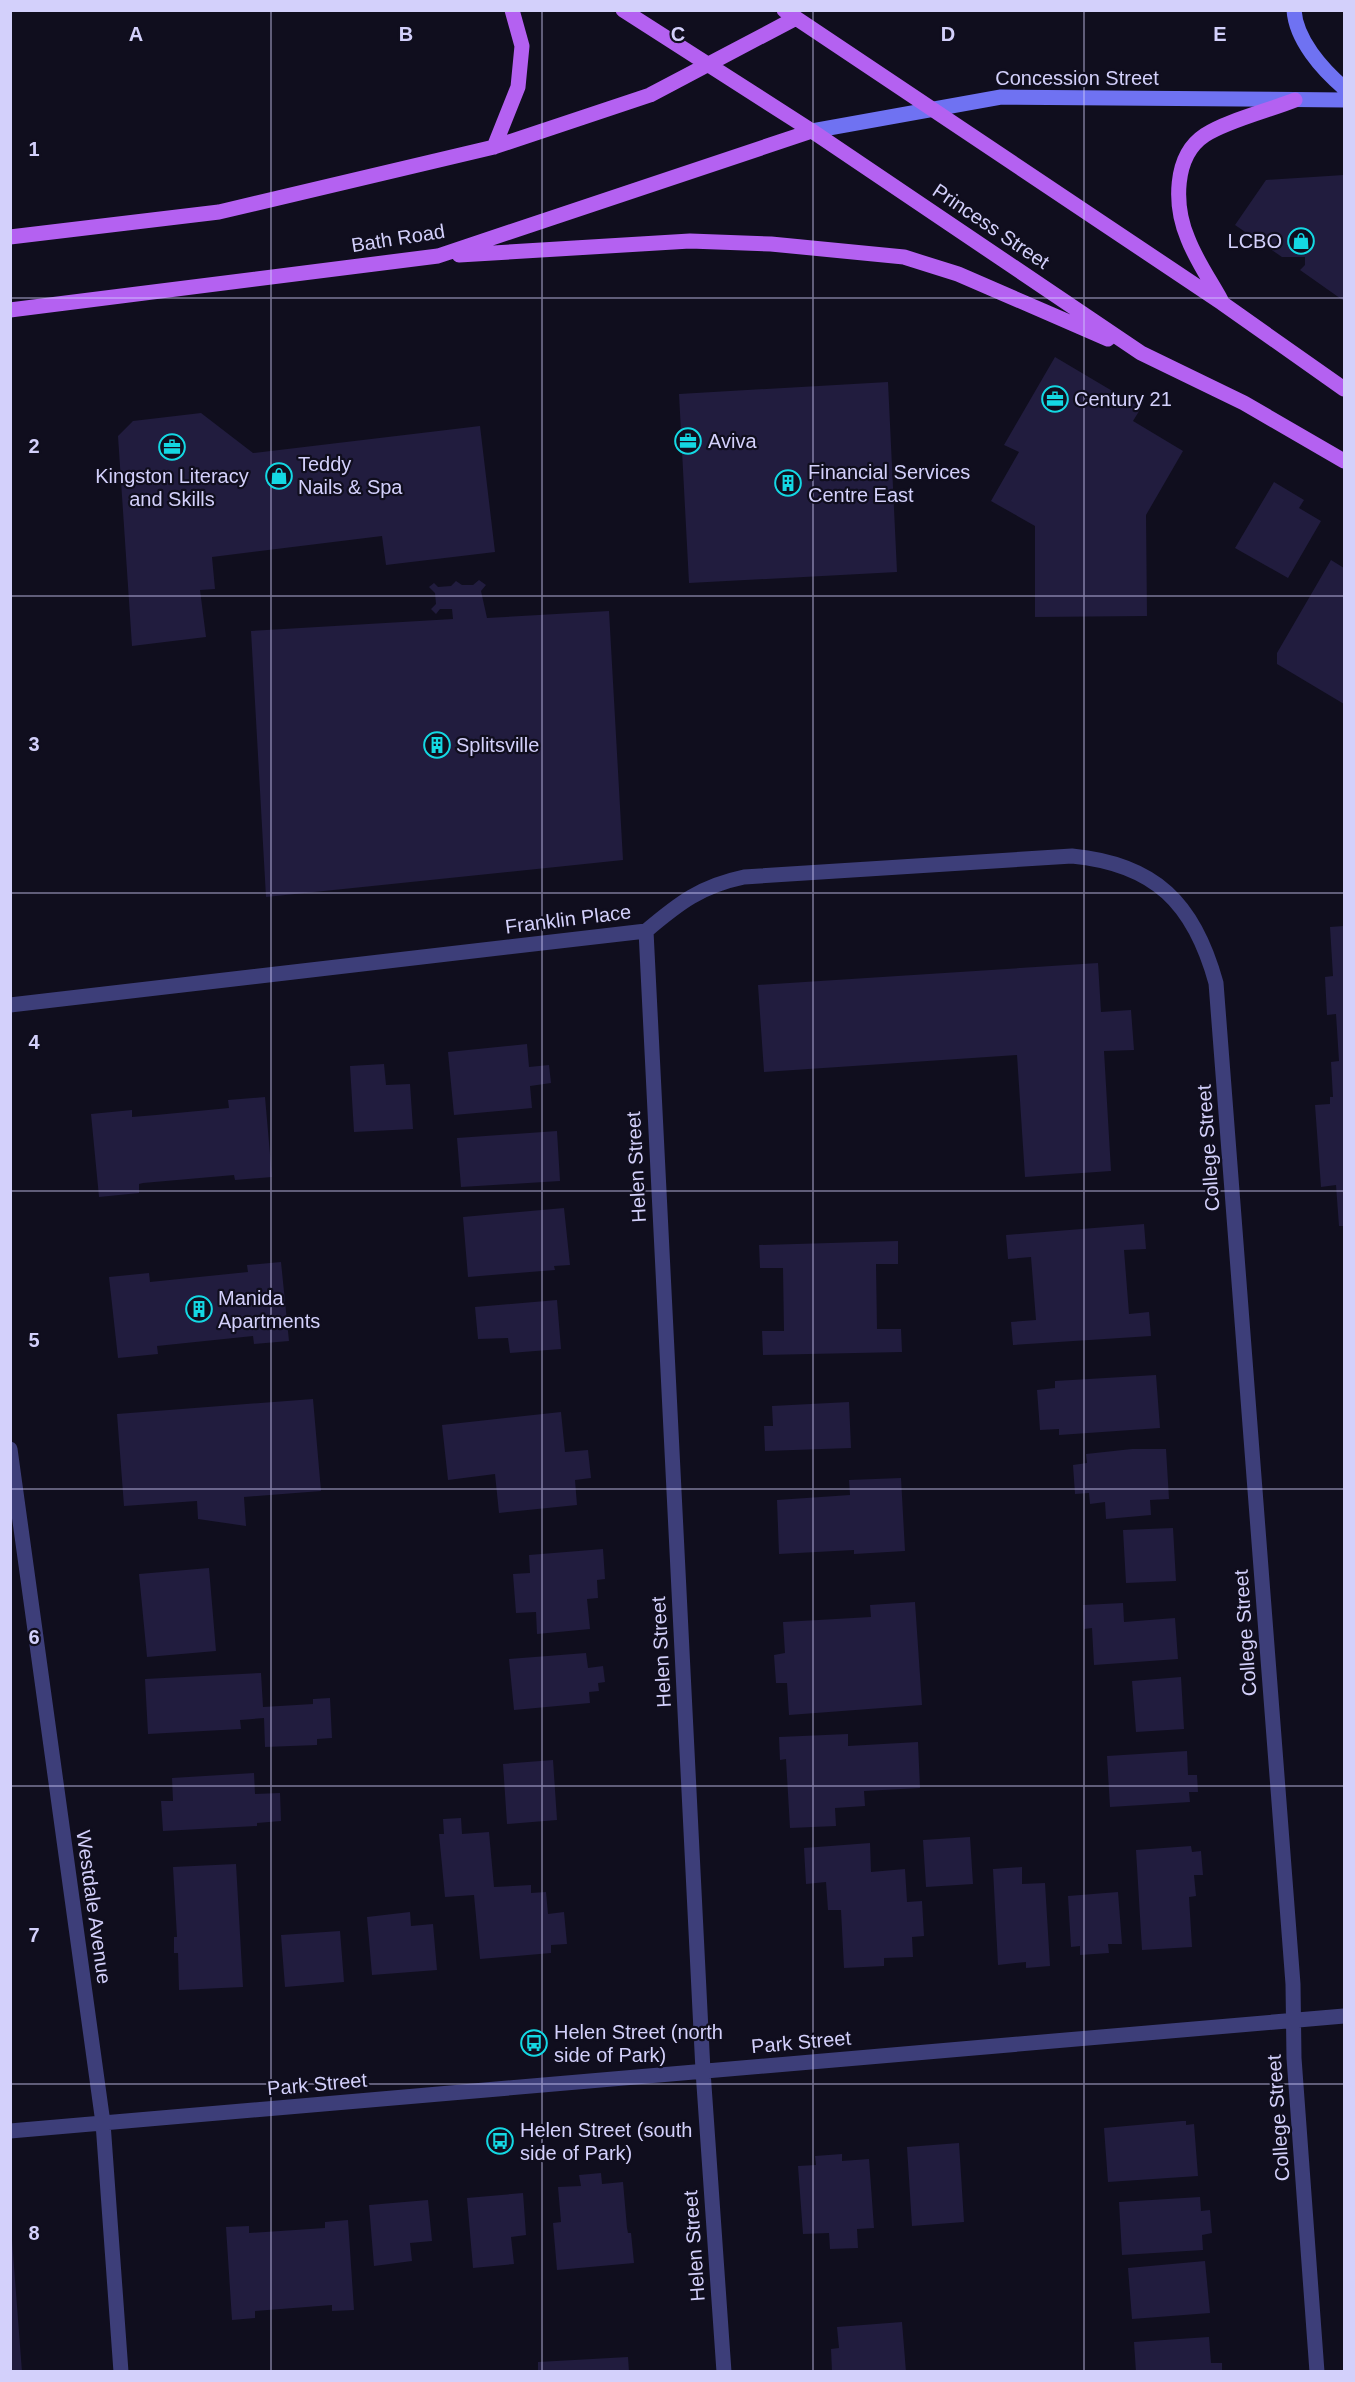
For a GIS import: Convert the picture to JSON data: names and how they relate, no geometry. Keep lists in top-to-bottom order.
{
  "streets": {
    "main road": ["Concession Street", "Princess Street", "Bath Road"],
    "street": [
      "Franklin Place",
      "College Street",
      "Helen Street",
      "Westdale Avenue",
      "Park Street"
    ]
  },
  "crossings": [
    ["Concession Street", "Princess Street"],
    ["Concession Street", "Bath Road"],
    ["Princess Street", "Bath Road"],
    ["Franklin Place", "College Street"],
    ["Franklin Place", "Helen Street"],
    ["College Street", "Park Street"],
    ["Helen Street", "Park Street"],
    ["Westdale Avenue", "Park Street"]
  ],
  "places": {
    "shop": ["LCBO", "Teddy Nails & Spa"],
    "office": ["Century 21", "Aviva", "Kingston Literacy and Skills"],
    "building": ["Financial Services Centre East", "Splitsville", "Manida Apartments"],
    "bus stop": ["Helen Street (north side of Park)", "Helen Street (south side of Park)"]
  },
  "grid": {
    "columns": [
      "A",
      "B",
      "C",
      "D",
      "E"
    ],
    "rows": [
      "1",
      "2",
      "3",
      "4",
      "5",
      "6",
      "7",
      "8"
    ]
  }
}
